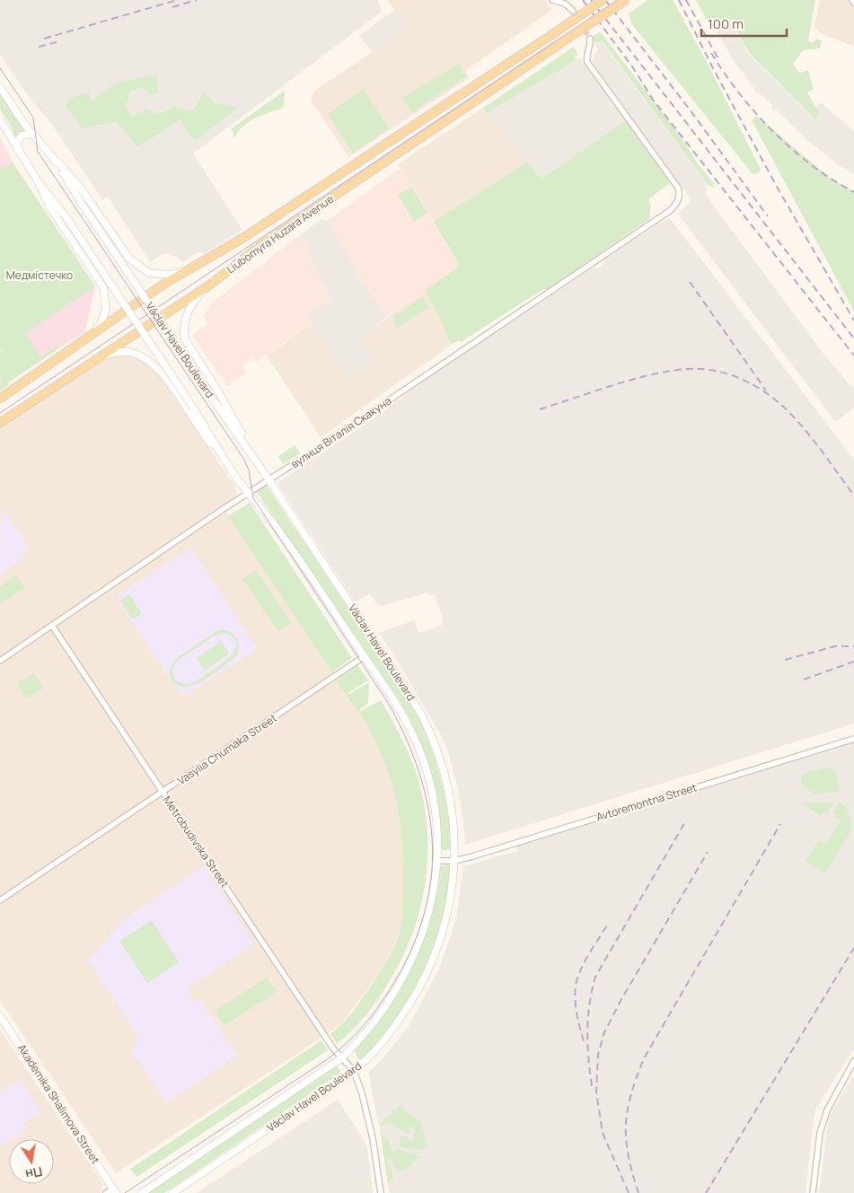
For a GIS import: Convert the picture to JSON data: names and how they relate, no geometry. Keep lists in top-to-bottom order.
{
  "streets": {
    "main road": ["Liubomyra Huzara Avenue", "Václav Havel Boulevard", "Akademika Shalimova Street"],
    "street": [
      "вулиця Віталія Скакуна",
      "Vasylia Chumaka Street",
      "Avtoremontna Street",
      "Metrobudivska Street"
    ]
  },
  "crossings": [
    ["Václav Havel Boulevard", "вулиця Віталія Скакуна"],
    ["Václav Havel Boulevard", "Vasylia Chumaka Street"],
    ["Václav Havel Boulevard", "Avtoremontna Street"],
    ["Václav Havel Boulevard", "Metrobudivska Street"],
    ["вулиця Віталія Скакуна", "Metrobudivska Street"],
    ["Vasylia Chumaka Street", "Metrobudivska Street"]
  ],
  "parks": ["Медмістечко"],
  "scale_bar": "100 m",
  "north": "bottom"
}
